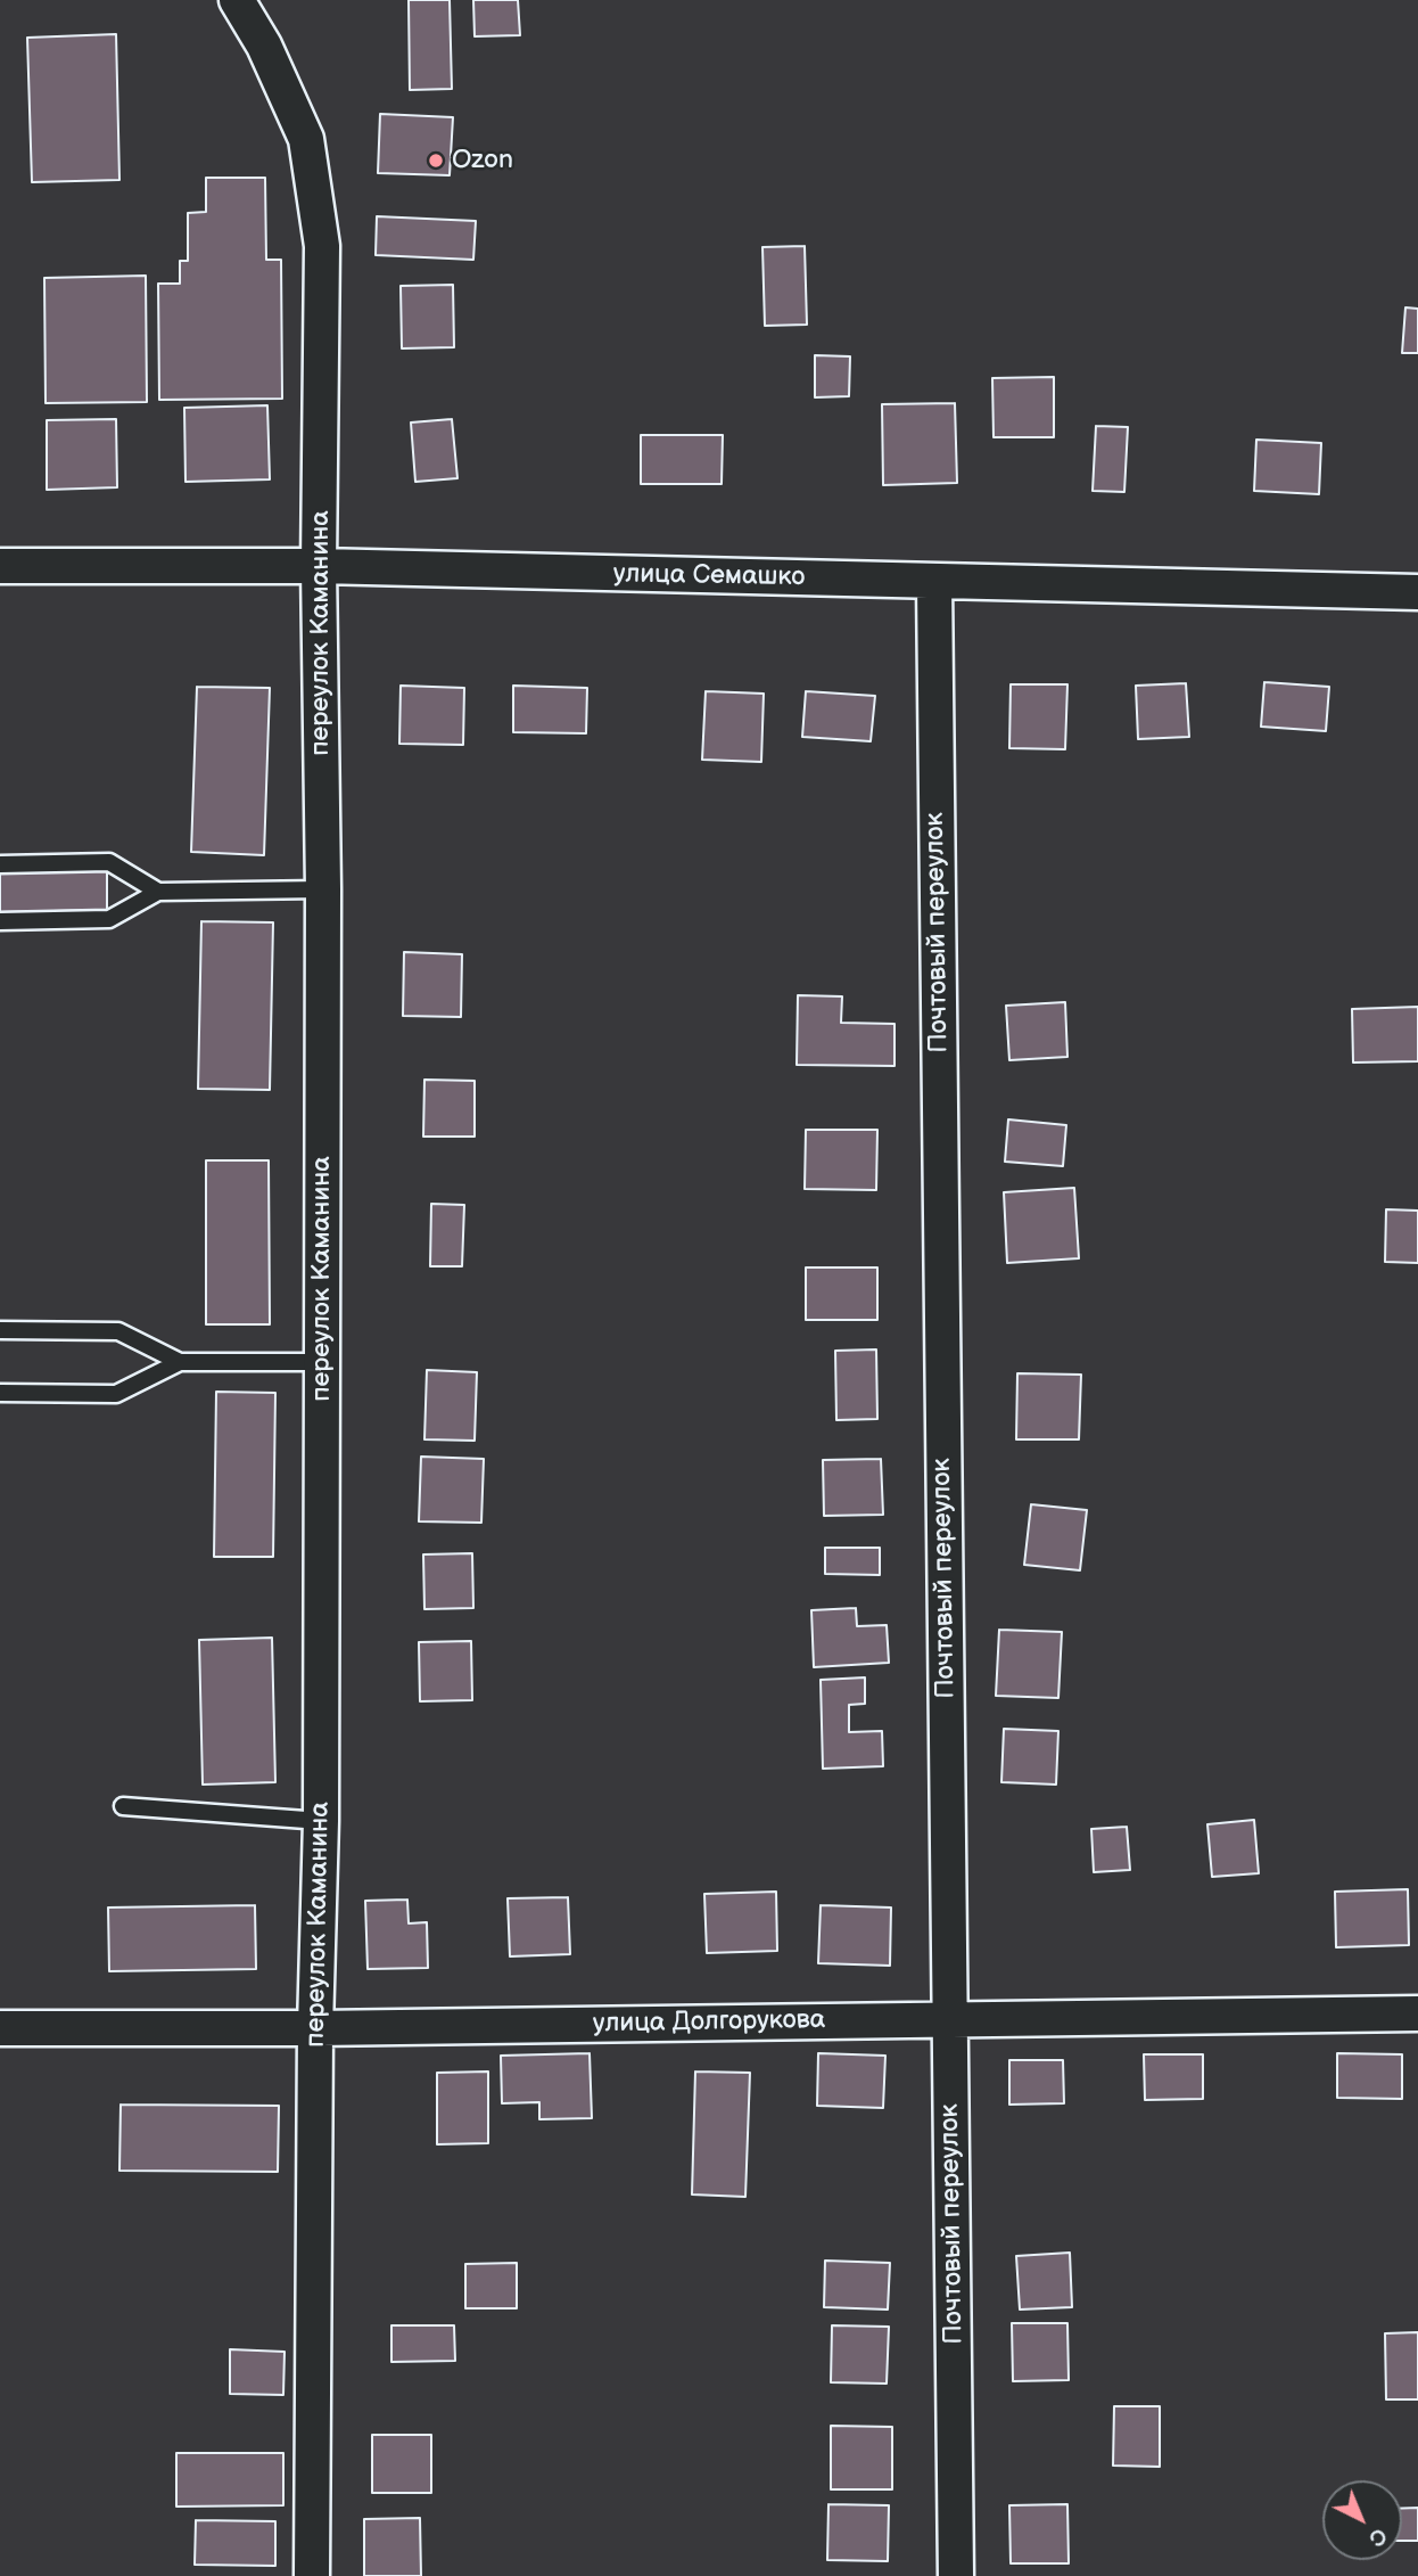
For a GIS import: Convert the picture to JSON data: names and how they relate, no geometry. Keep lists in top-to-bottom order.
{
  "streets": {
    "street": [
      "улица Семашко",
      "переулок Каманина",
      "Почтовый переулок",
      "улица Долгорукова"
    ]
  },
  "crossings": [
    ["улица Семашко", "переулок Каманина"],
    ["улица Семашко", "Почтовый переулок"],
    ["переулок Каманина", "улица Долгорукова"],
    ["Почтовый переулок", "улица Долгорукова"]
  ],
  "places": ["Ozon"],
  "north": "bottom right"
}
